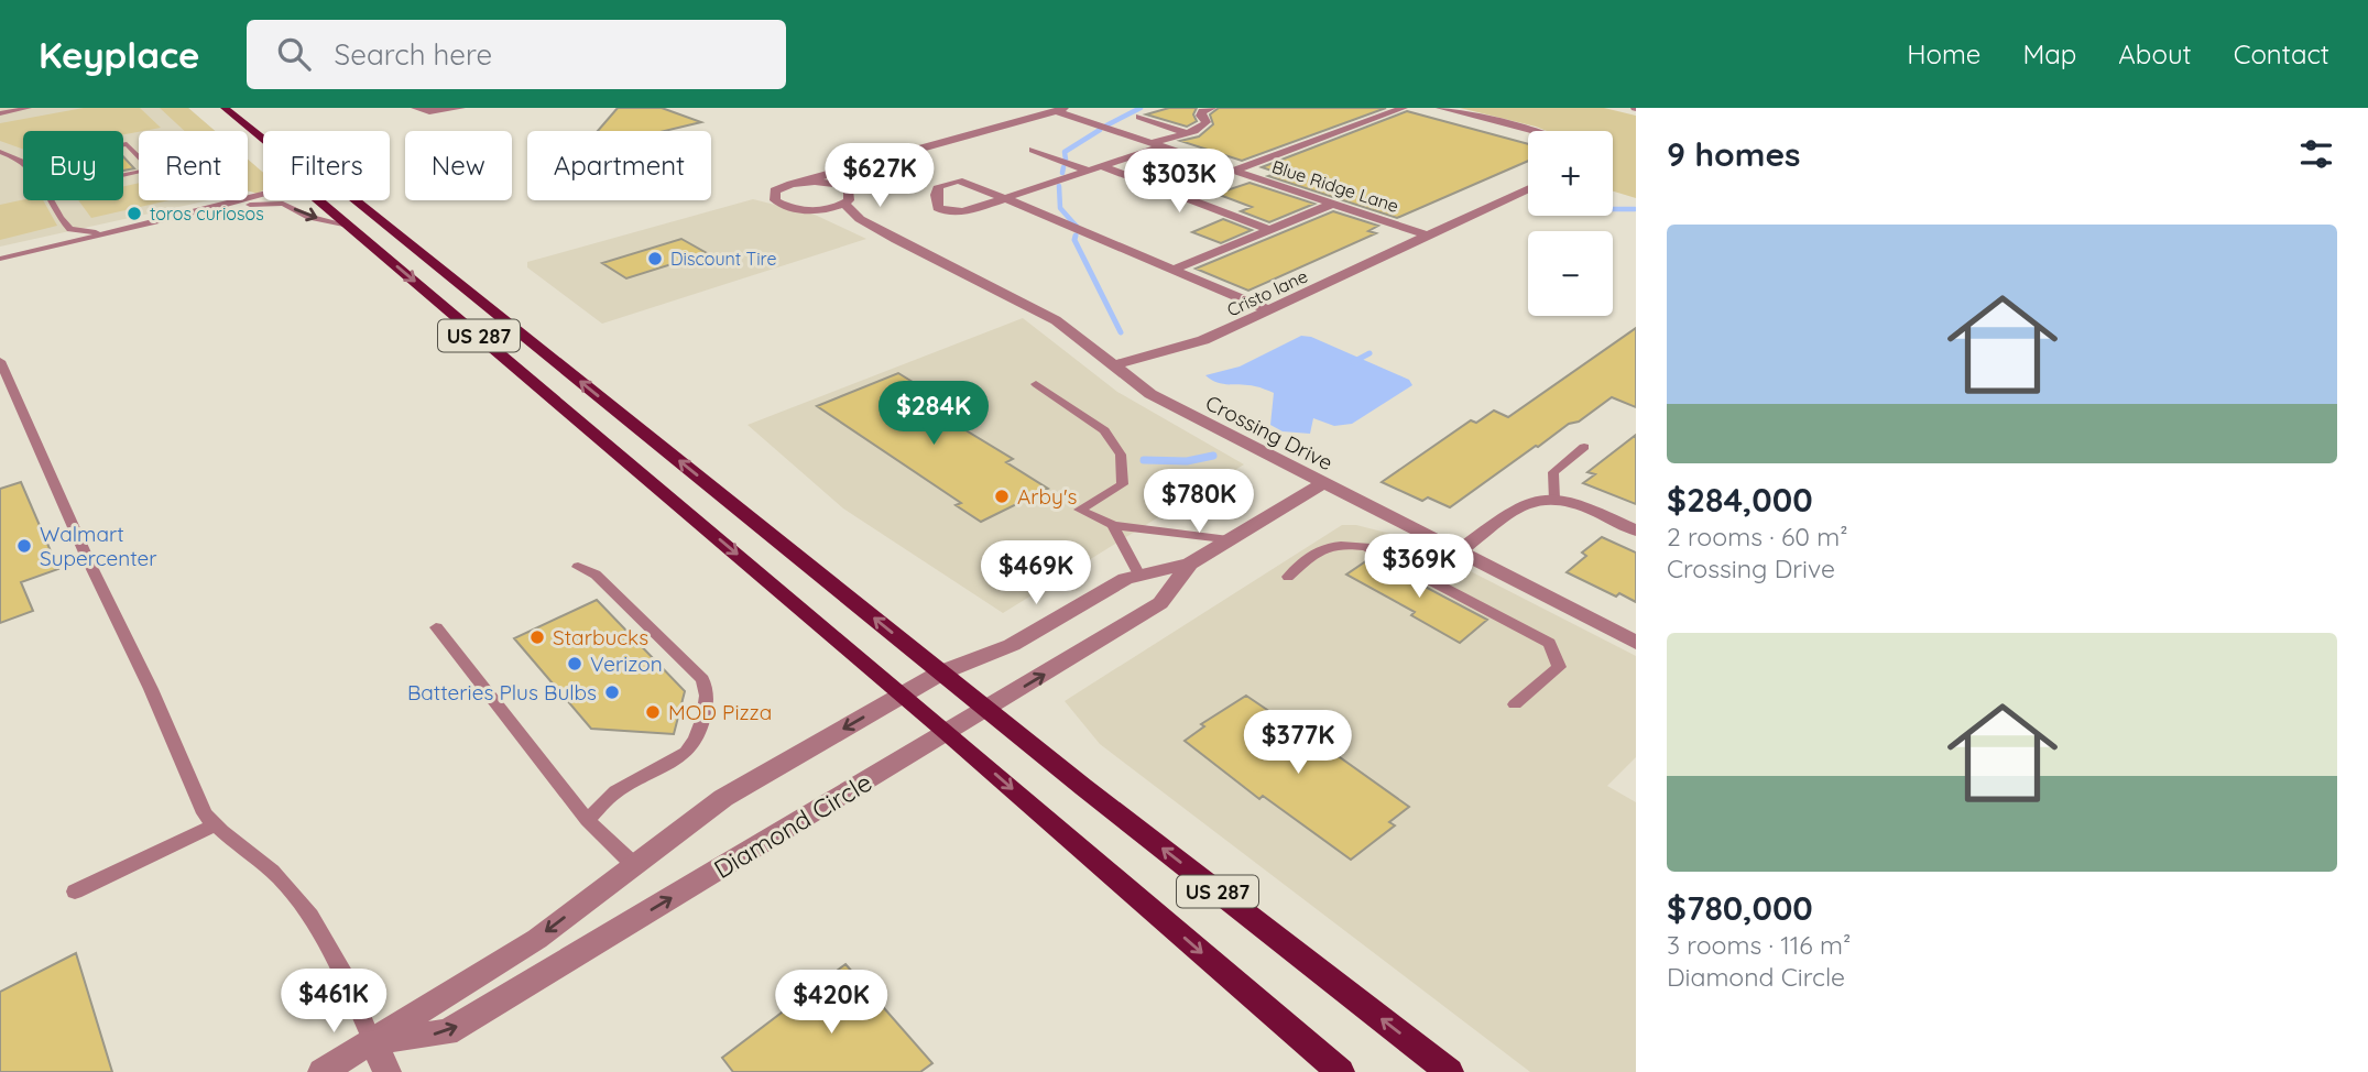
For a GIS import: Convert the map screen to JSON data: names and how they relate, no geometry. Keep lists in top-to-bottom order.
{
  "streets": {
    "main road": ["US 287"],
    "street": [
      "Blue Ridge Lane",
      "Cristo lane",
      "Crossing Drive",
      "Diamond Circle"
    ]
  },
  "crossings": [
    ["Blue Ridge Lane", "Cristo lane"],
    ["Cristo lane", "Crossing Drive"],
    ["US 287", "Diamond Circle"],
    ["Crossing Drive", "Diamond Circle"]
  ],
  "places": [
    "toros curiosos",
    "Discount Tire",
    "Arby's",
    "Walmart Supercenter",
    "Starbucks",
    "Verizon",
    "Batteries Plus Bulbs",
    "MOD Pizza"
  ],
  "page": {
    "header": "Keyplace",
    "search": "Search here",
    "nav": [
      "Home",
      "Map",
      "About",
      "Contact"
    ],
    "heading": "9 homes",
    "map_buttons": ["+", "−"],
    "chip": [
      "Buy",
      "Rent",
      "Filters",
      "New",
      "Apartment"
    ],
    "price": [
      "$627K",
      "$303K",
      "$284K",
      "$780K",
      "$369K",
      "$469K",
      "$377K",
      "$461K",
      "$420K"
    ],
    "list": [
      {
        "name": "$284,000",
        "note": "2 rooms · 60 m² · Crossing Drive"
      },
      {
        "name": "$780,000",
        "note": "3 rooms · 116 m² · Diamond Circle"
      }
    ]
  }
}
